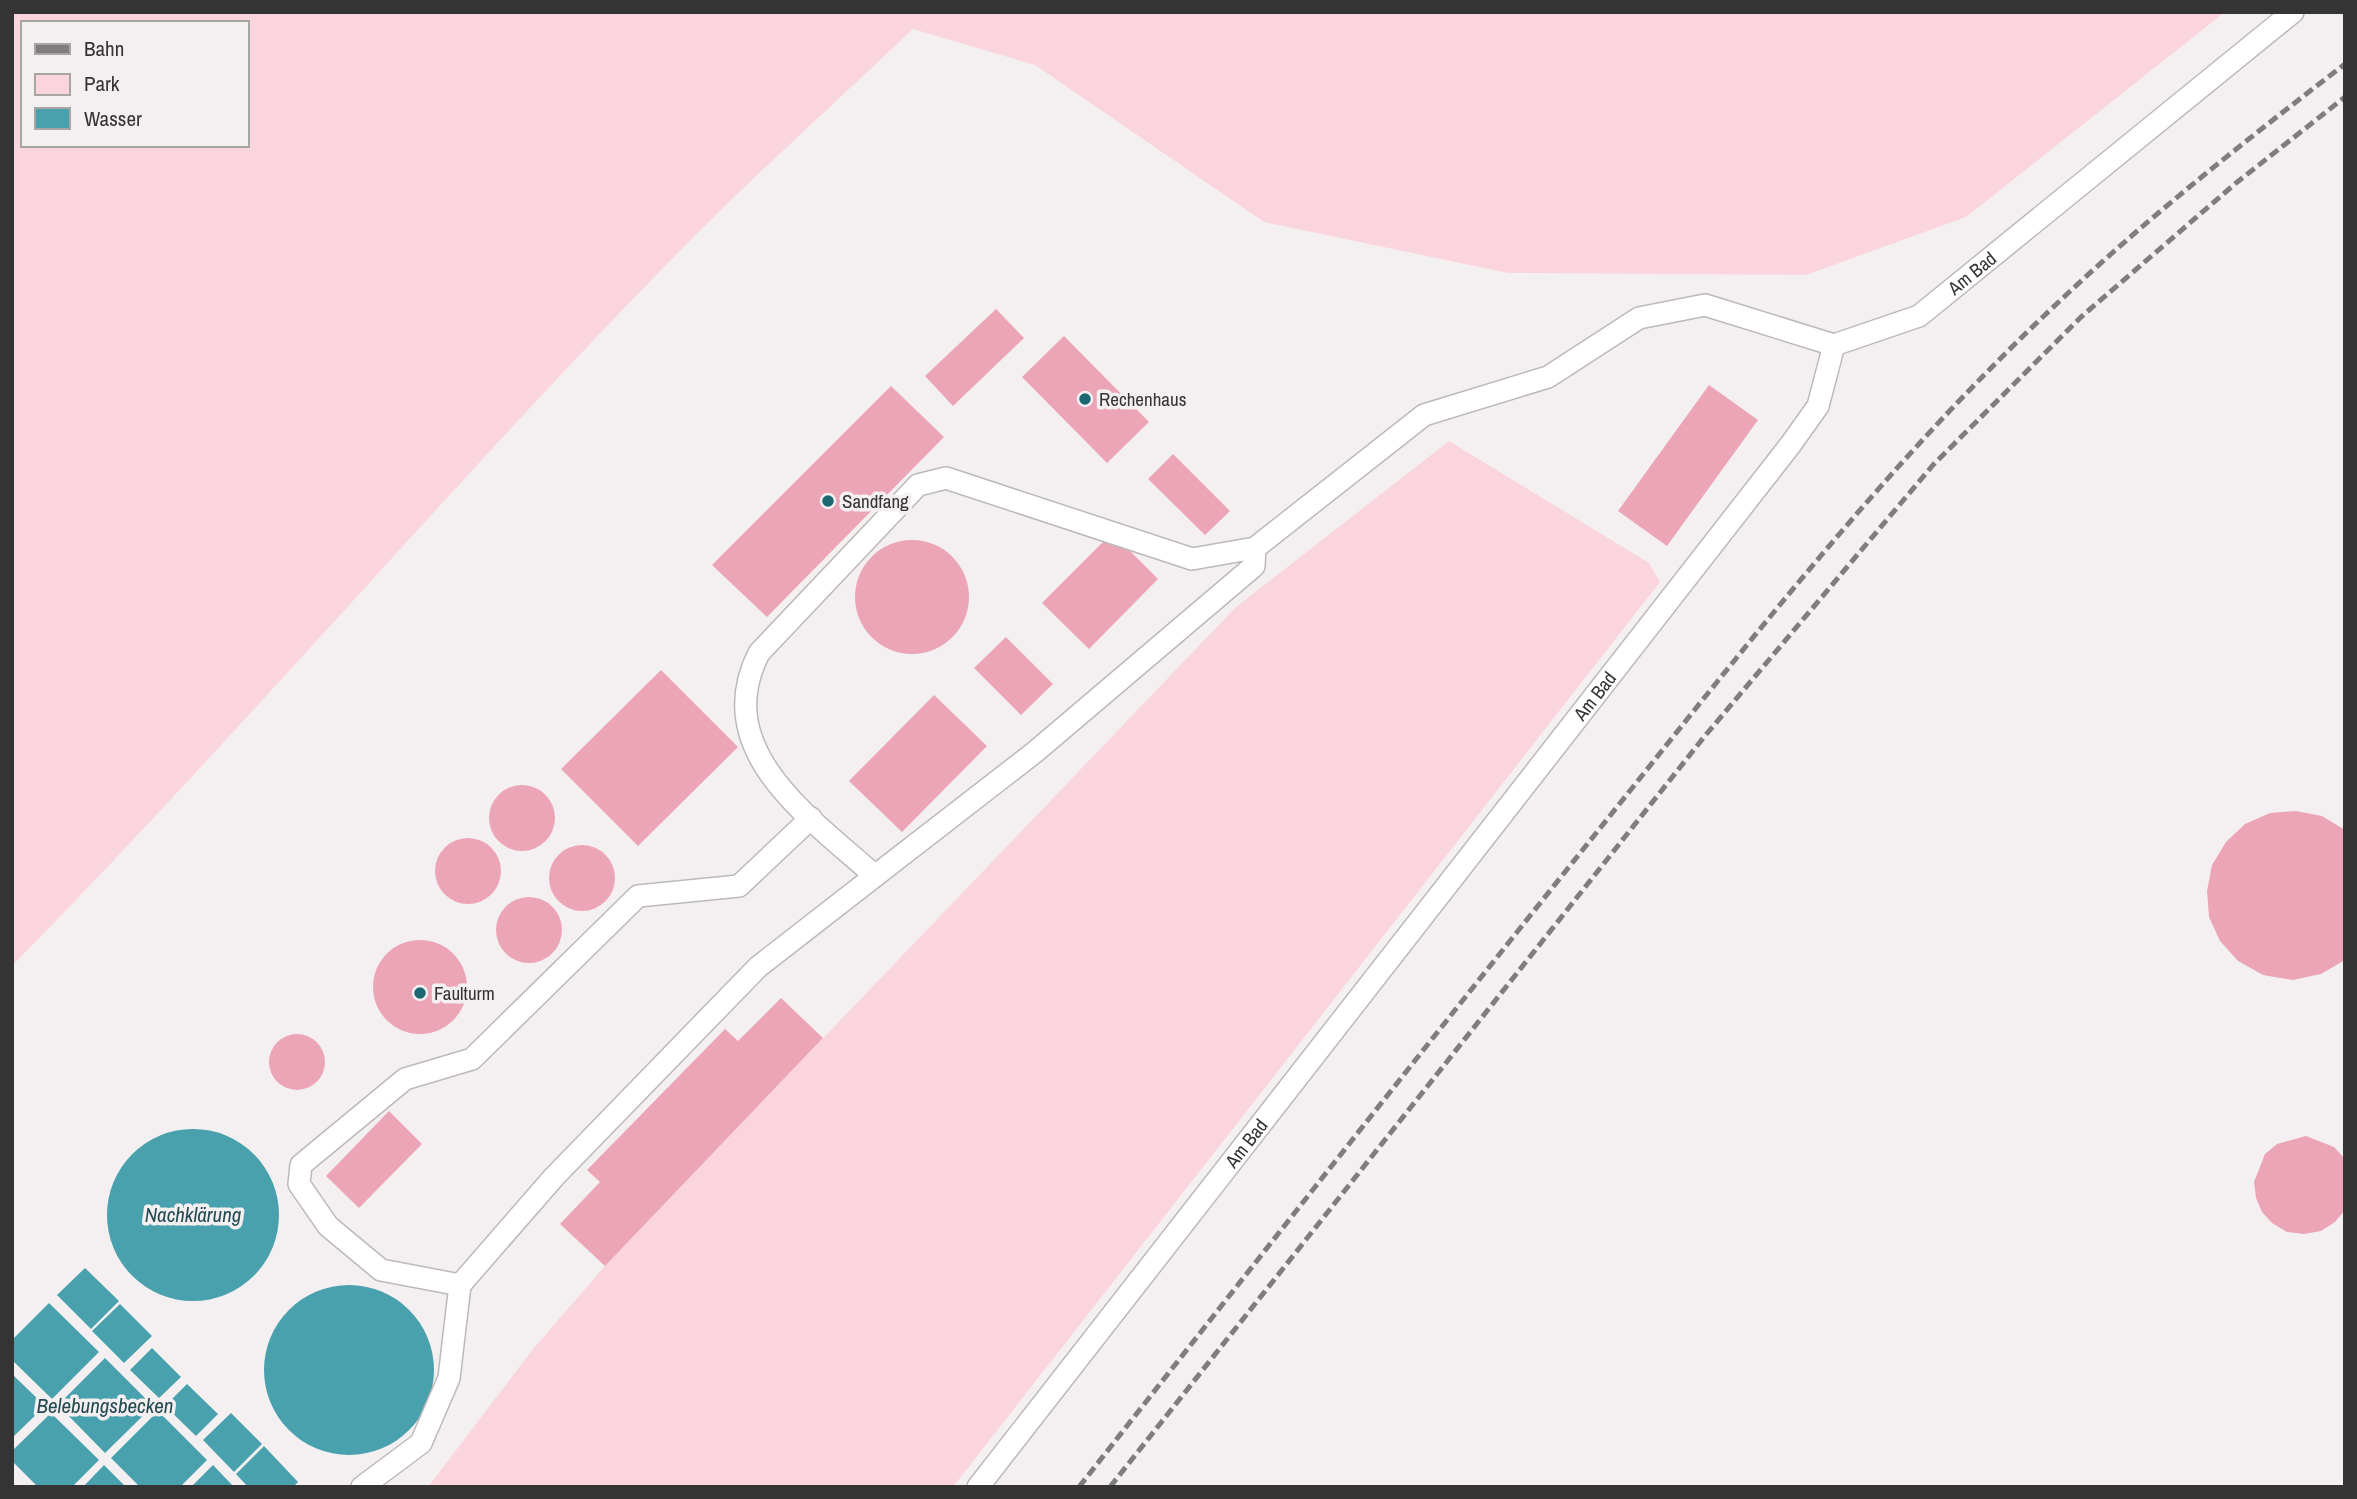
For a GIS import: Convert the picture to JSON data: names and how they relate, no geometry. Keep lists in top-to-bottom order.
{
  "streets": {
    "lane": ["Am Bad"]
  },
  "water": ["Nachklärung", "Belebungsbecken"],
  "places": ["Rechenhaus", "Sandfang", "Faulturm"],
  "legend": ["Bahn", "Park", "Wasser"]
}
